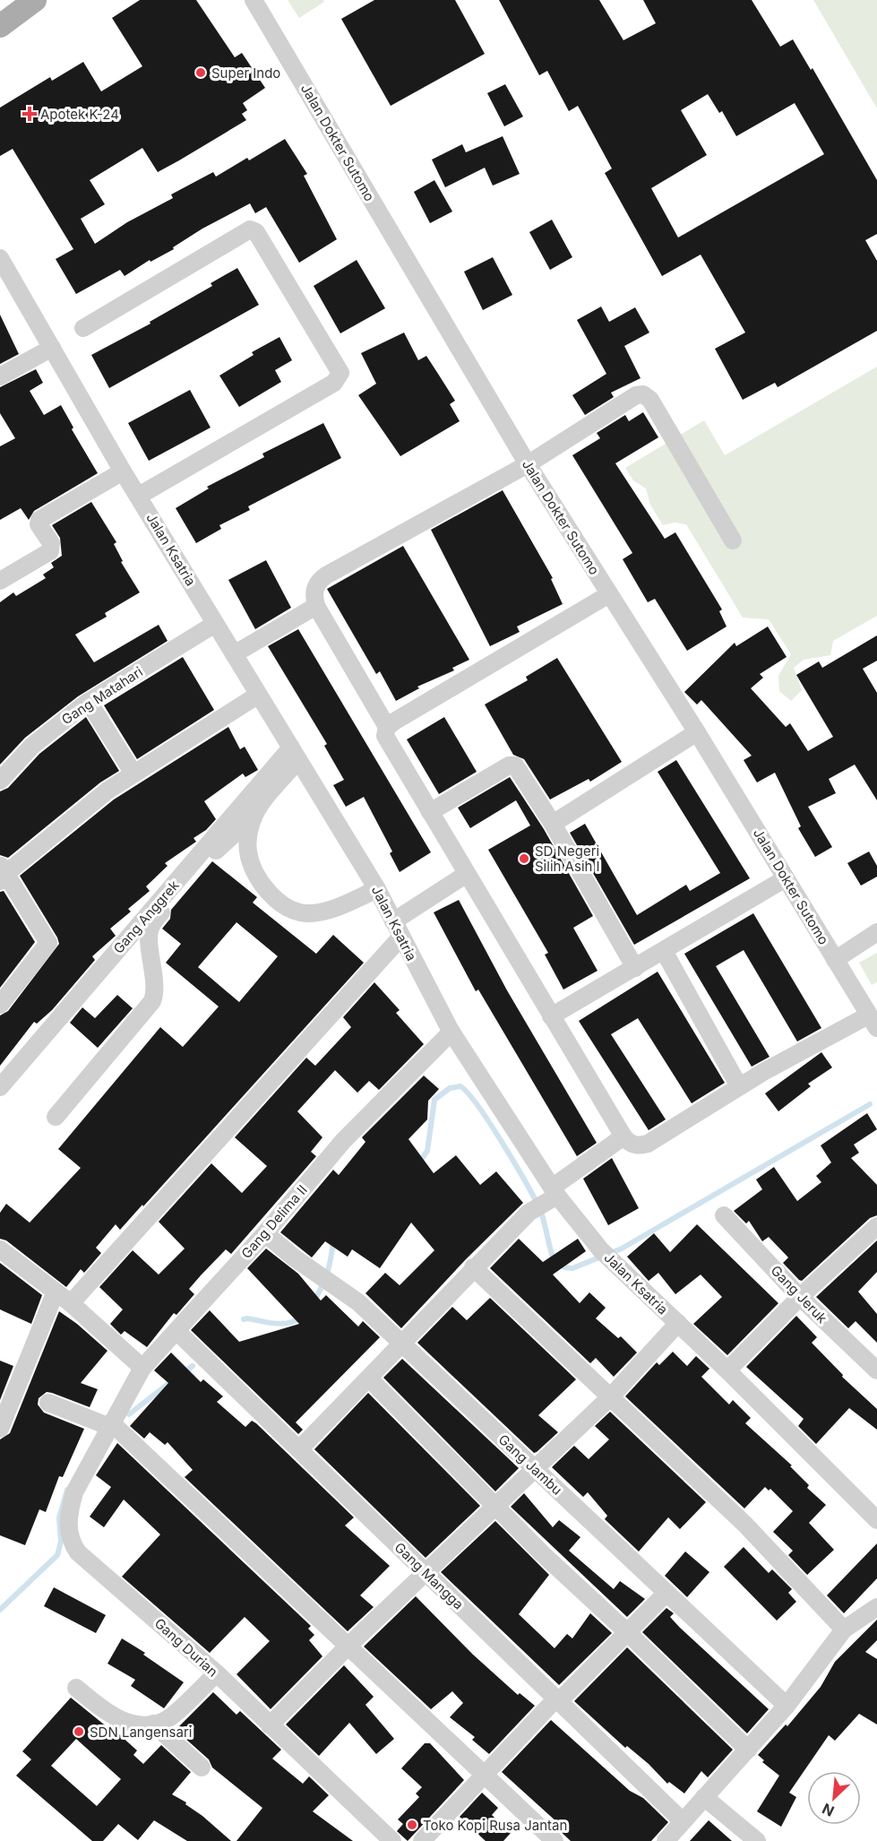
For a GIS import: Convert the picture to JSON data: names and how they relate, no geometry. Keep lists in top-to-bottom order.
{
  "streets": {
    "street": [
      "Jalan Dokter Sutomo",
      "Jalan Ksatria",
      "Gang Matahari",
      "Gang Anggrek",
      "Gang Delima II",
      "Gang Jeruk",
      "Gang Jambu",
      "Gang Mangga",
      "Gang Durian"
    ]
  },
  "crossings": [
    ["Jalan Ksatria", "Gang Matahari"],
    ["Jalan Ksatria", "Gang Anggrek"],
    ["Jalan Ksatria", "Gang Delima II"],
    ["Gang Delima II", "Gang Jambu"],
    ["Gang Delima II", "Gang Mangga"],
    ["Gang Delima II", "Gang Durian"]
  ],
  "places": {
    "other": [
      "Super Indo",
      "SD Negeri Silih Asih I",
      "SDN Langensari",
      "Toko Kopi Rusa Jantan"
    ],
    "health": ["Apotek K-24"]
  },
  "north": "bottom left"
}
